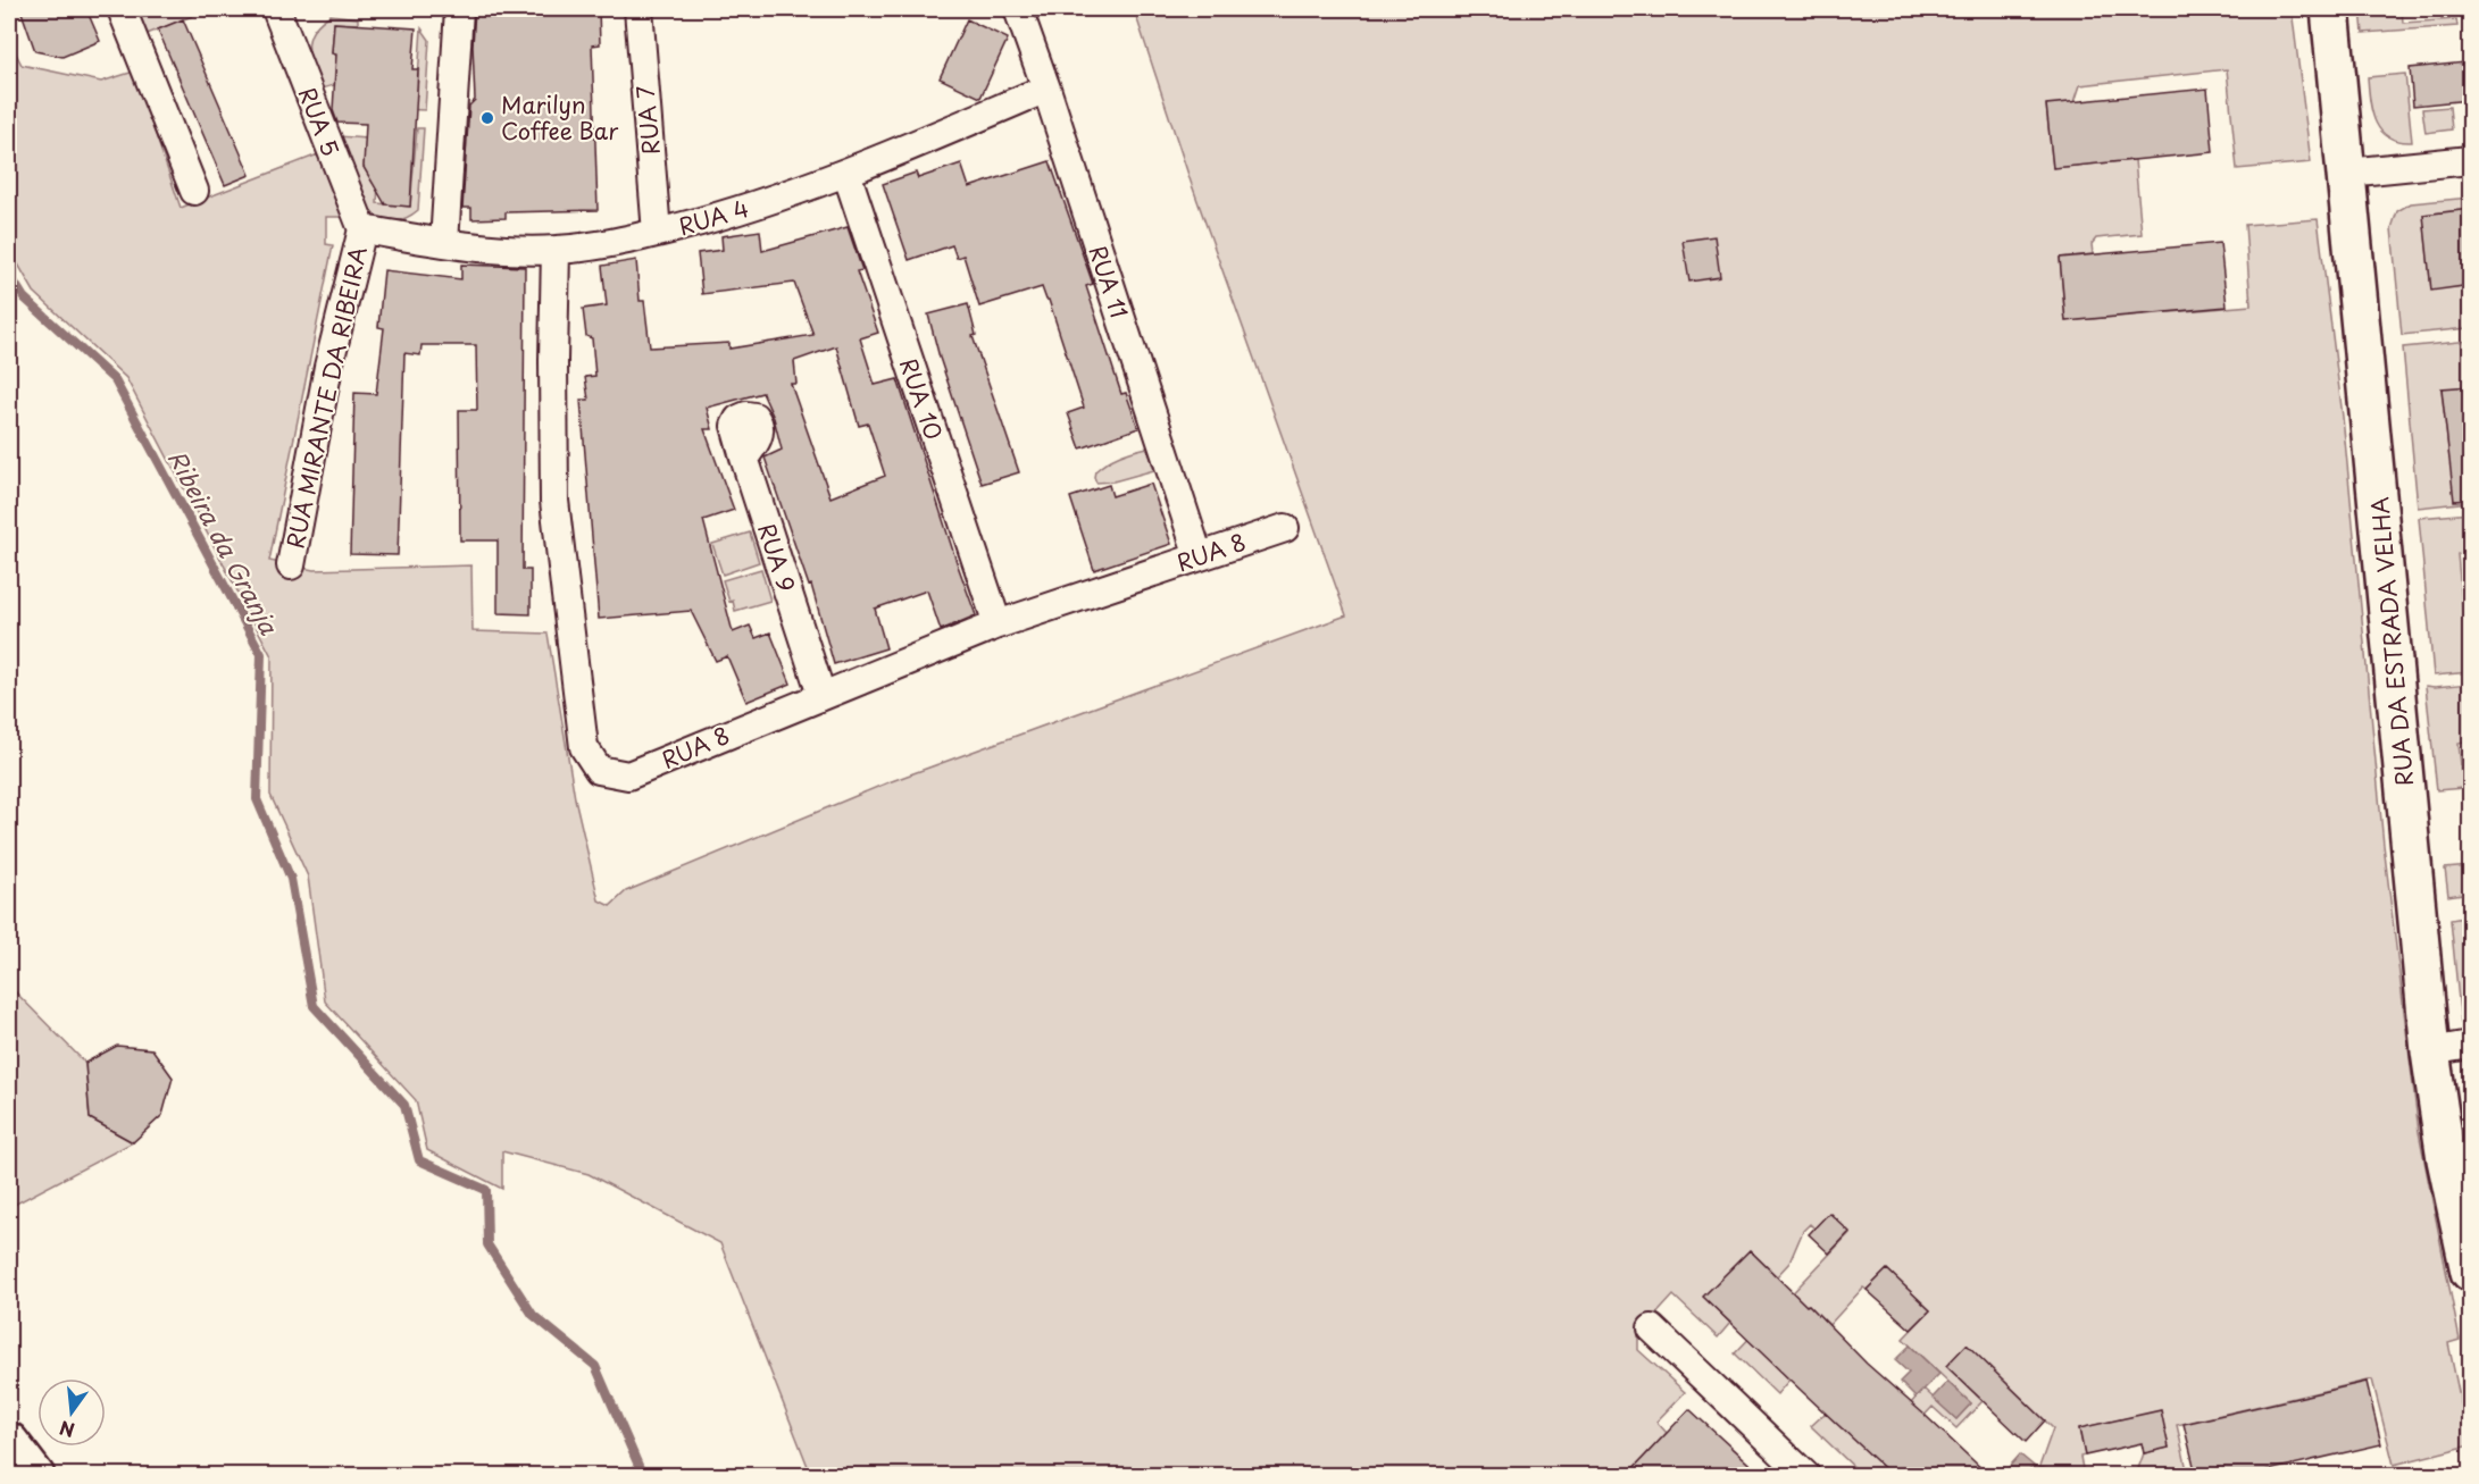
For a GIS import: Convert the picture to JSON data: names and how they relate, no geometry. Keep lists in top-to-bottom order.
{
  "streets": {
    "street": [
      "RUA 7",
      "RUA 5",
      "RUA 4",
      "RUA 11",
      "RUA MIRANTE DA RIBEIRA",
      "RUA 10",
      "RUA 8",
      "RUA 9",
      "RUA DA ESTRADA VELHA"
    ]
  },
  "crossings": [
    ["RUA 7", "RUA 4"],
    ["RUA 5", "RUA 4"],
    ["RUA 5", "RUA MIRANTE DA RIBEIRA"],
    ["RUA 4", "RUA 11"],
    ["RUA 4", "RUA MIRANTE DA RIBEIRA"],
    ["RUA 4", "RUA 10"],
    ["RUA 4", "RUA 8"],
    ["RUA 11", "RUA 8"],
    ["RUA 10", "RUA 8"],
    ["RUA 8", "RUA 9"]
  ],
  "water": ["Ribeira da Granja"],
  "places": ["Marilyn Coffee Bar"],
  "north": "bottom"
}
